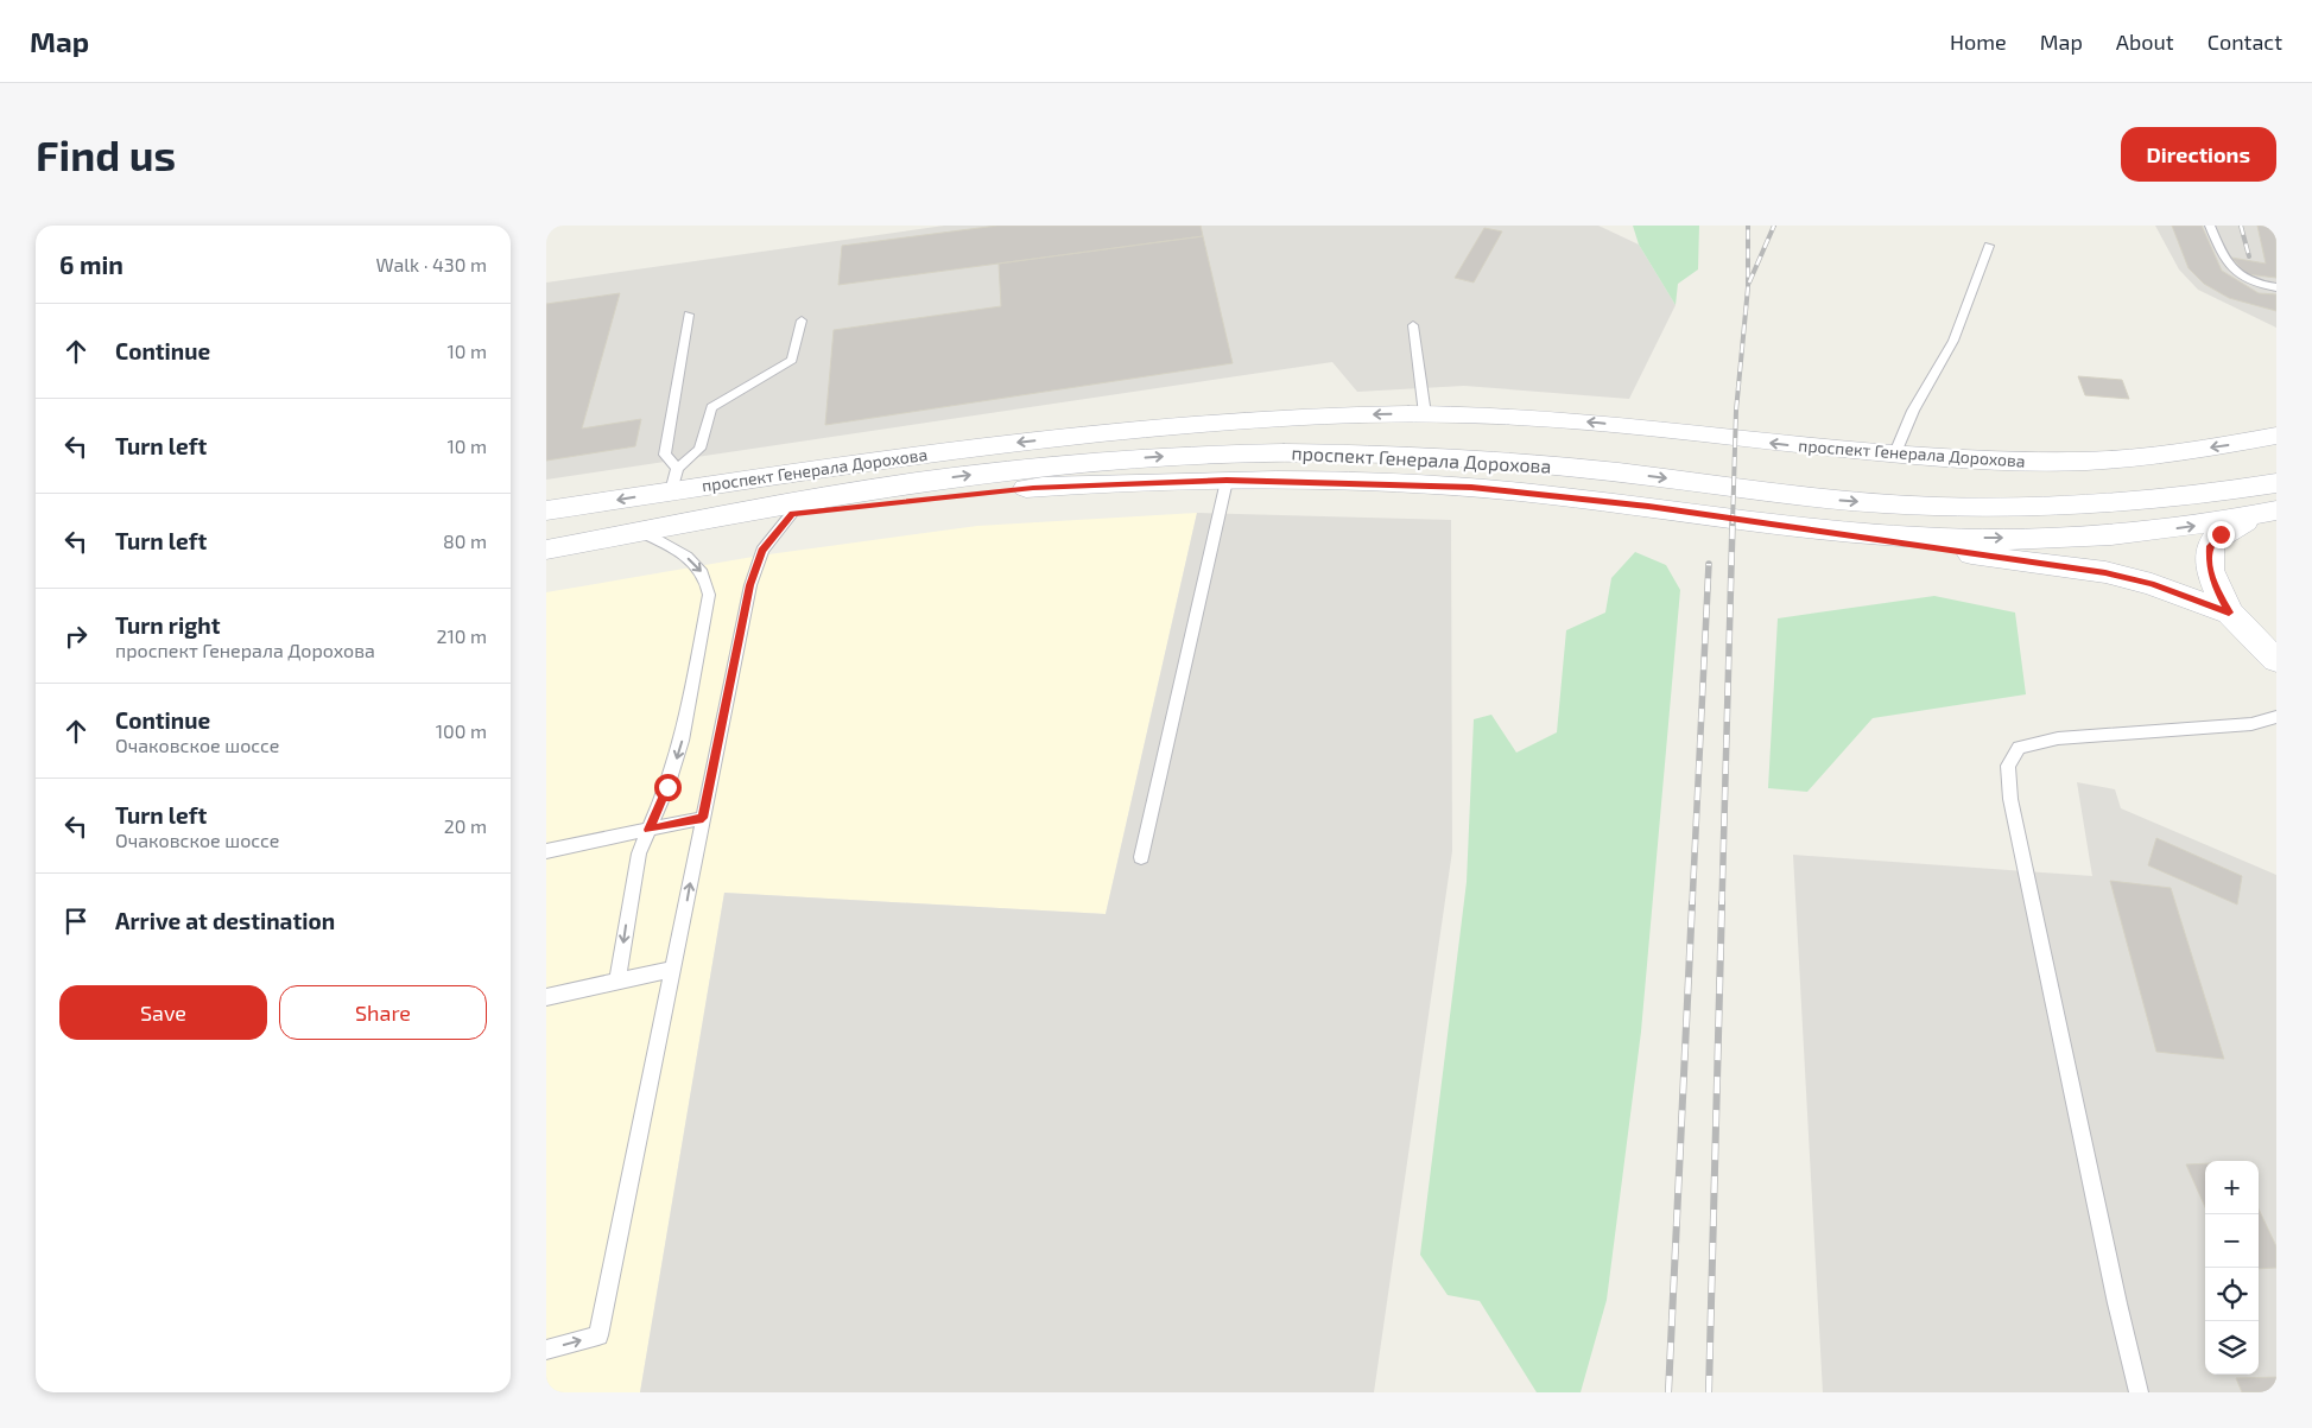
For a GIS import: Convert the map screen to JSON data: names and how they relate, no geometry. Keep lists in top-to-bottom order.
{
  "streets": {
    "main road": ["проспект Генерала Дорохова"]
  },
  "page": {
    "header": "Map",
    "nav": [
      "Home",
      "Map",
      "About",
      "Contact"
    ],
    "buttons": [
      "Directions",
      ["Save", "Share"]
    ],
    "title": "Find us",
    "heading": ["6 min", "Walk · 430 m"],
    "list": [
      ["Continue", "10 m"],
      ["Turn left", "10 m"],
      ["Turn left", "80 m"],
      ["Turn right", "проспект Генерала Дорохова", "210 m"],
      ["Continue", "Очаковское шоссе", "100 m"],
      ["Turn left", "Очаковское шоссе", "20 m"],
      "Arrive at destination"
    ],
    "map_buttons": ["+", "−"]
  }
}
